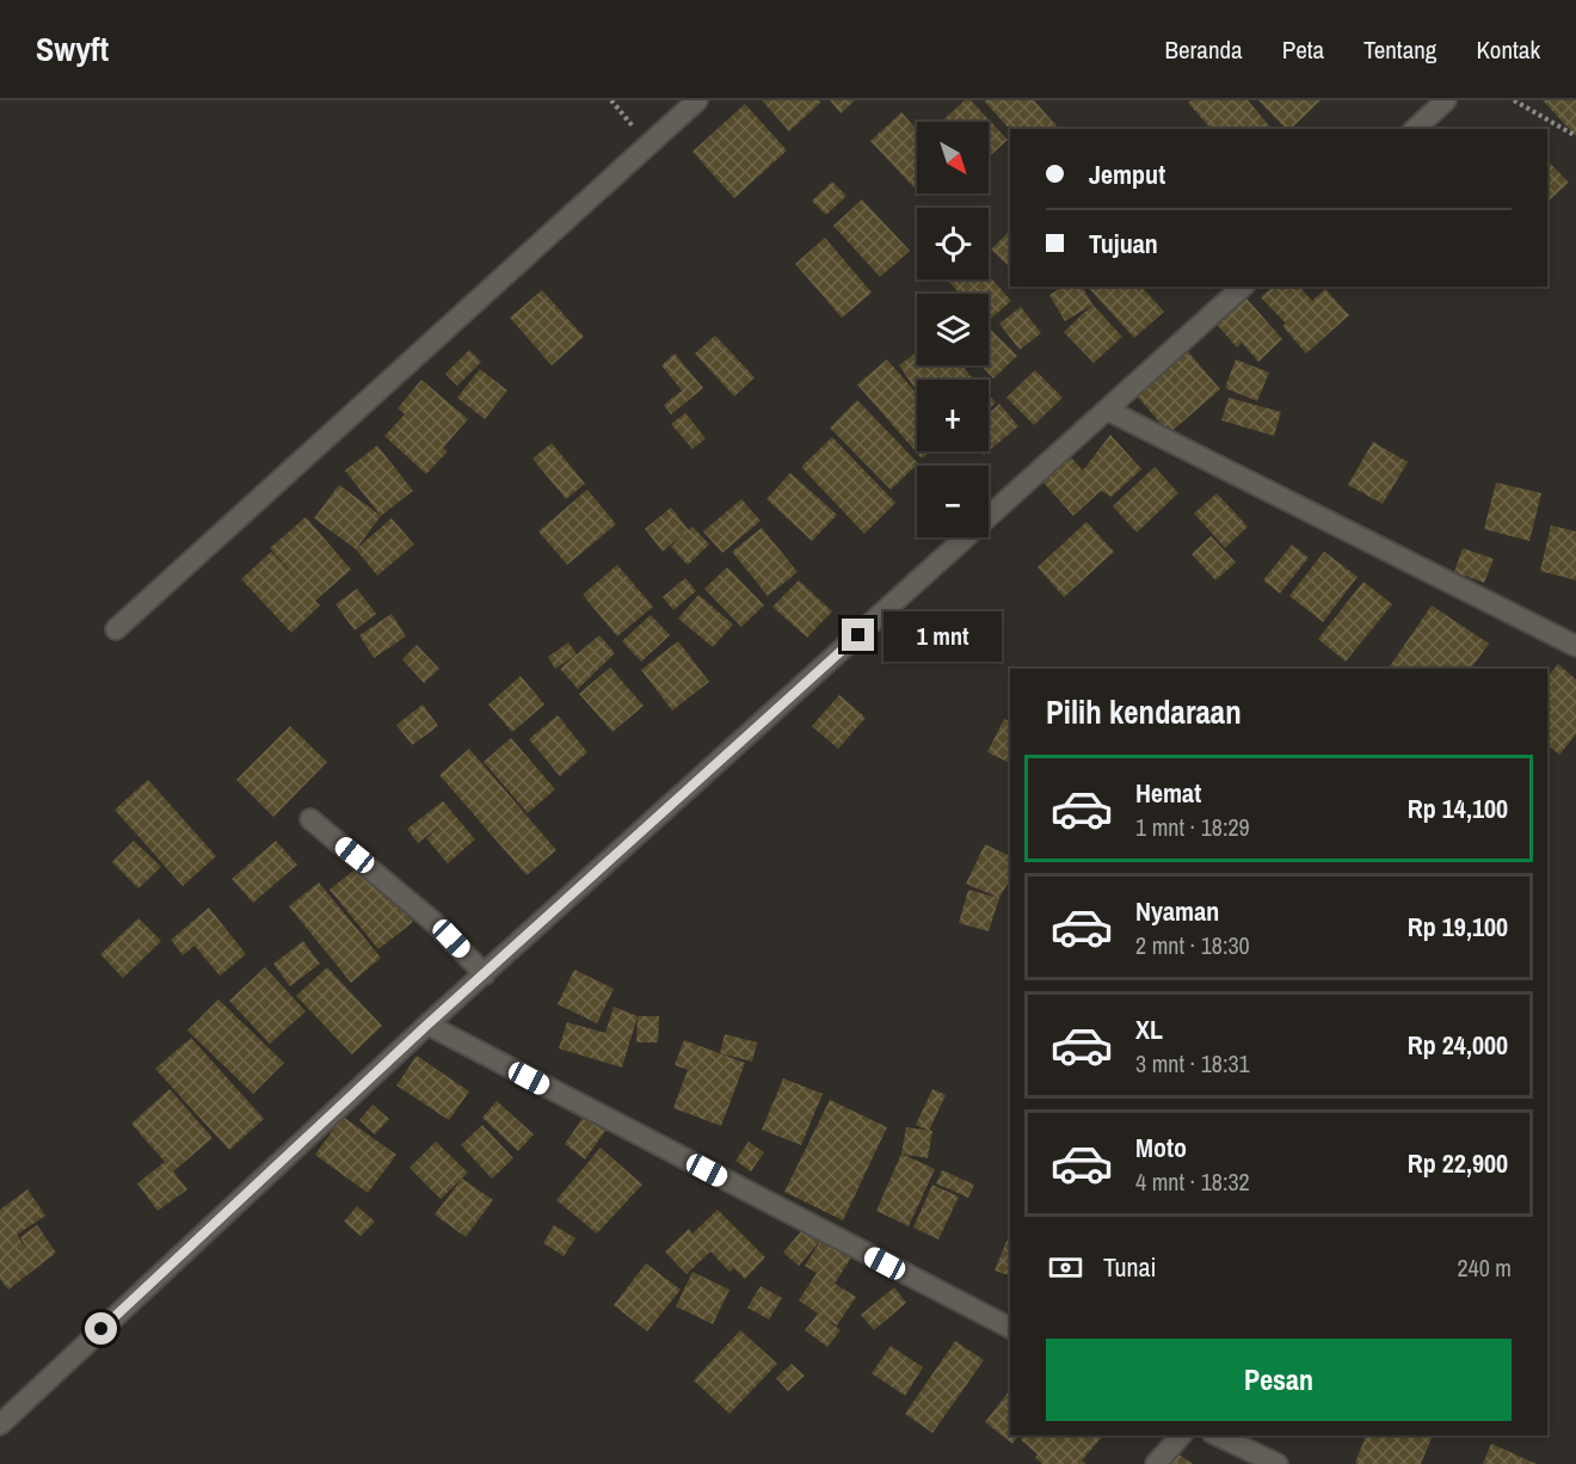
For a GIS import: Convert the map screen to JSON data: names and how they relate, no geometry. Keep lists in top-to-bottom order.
{
  "north": "bottom right",
  "page": {
    "header": "Swyft",
    "nav": [
      "Beranda",
      "Peta",
      "Tentang",
      "Kontak"
    ],
    "map_buttons": ["+", "−"],
    "banner": ["Jemput", "Tujuan"],
    "bubble": "1 mnt",
    "heading": "Pilih kendaraan",
    "list": [
      {
        "name": "Hemat",
        "note": "1 mnt · 18:29",
        "value": "Rp 14,100"
      },
      {
        "name": "Nyaman",
        "note": "2 mnt · 18:30",
        "value": "Rp 19,100"
      },
      {
        "name": "XL",
        "note": "3 mnt · 18:31",
        "value": "Rp 24,000"
      },
      {
        "name": "Moto",
        "note": "4 mnt · 18:32",
        "value": "Rp 22,900"
      }
    ],
    "pay": ["Tunai", "240 m"],
    "buttons": "Pesan"
  }
}
